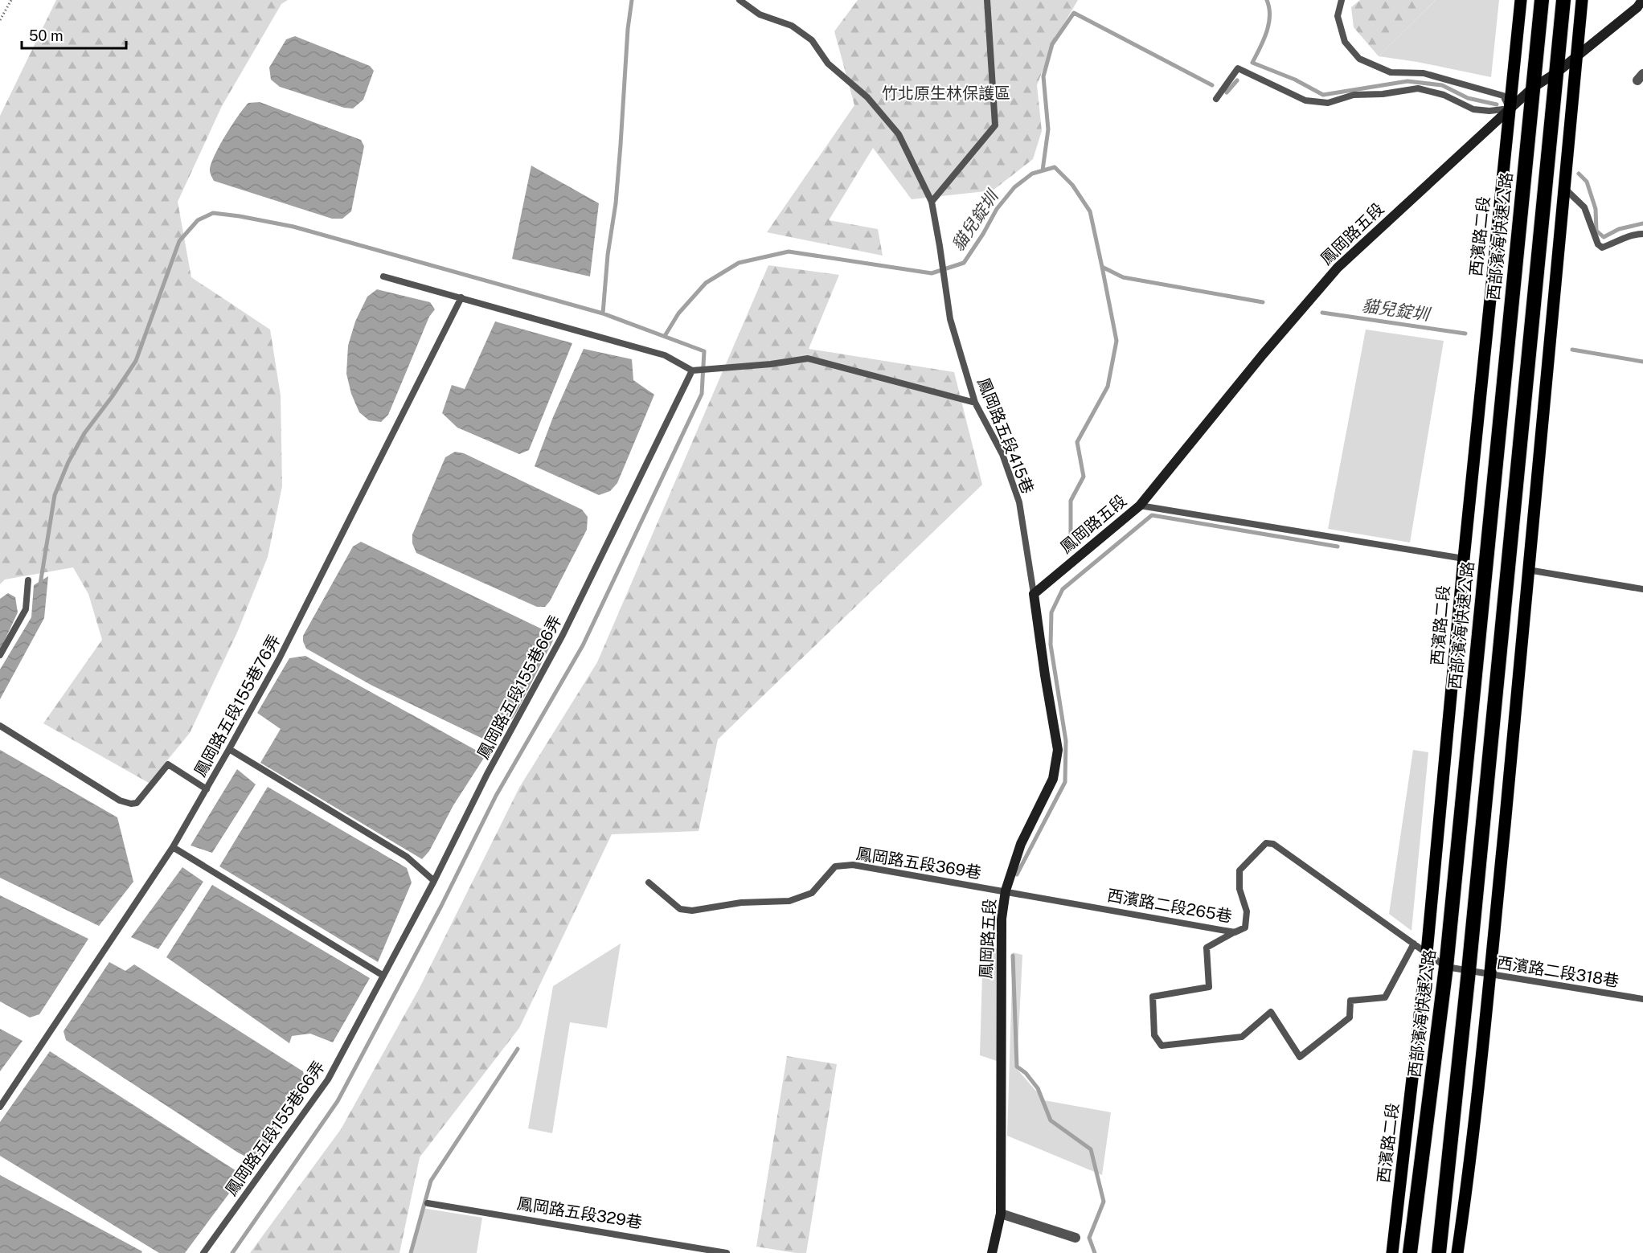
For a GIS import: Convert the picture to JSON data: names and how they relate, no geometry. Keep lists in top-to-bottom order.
{
  "streets": {
    "highway": ["西部濱海快速公路"],
    "main road": ["西濱路二段"],
    "street": ["鳳岡路五段"],
    "lane": [
      "鳳岡路五段415巷",
      "鳳岡路五段155巷66弄",
      "鳳岡路五段155巷76弄",
      "鳳岡路五段369巷",
      "西濱路二段265巷",
      "西濱路二段318巷",
      "鳳岡路五段329巷"
    ]
  },
  "crossings": [
    ["鳳岡路五段", "西濱路二段"],
    ["鳳岡路五段", "西部濱海快速公路"],
    ["鳳岡路五段", "鳳岡路五段415巷"],
    ["鳳岡路五段", "鳳岡路五段369巷"],
    ["鳳岡路五段", "西濱路二段265巷"],
    ["西濱路二段", "西濱路二段265巷"],
    ["西部濱海快速公路", "西濱路二段265巷"],
    ["西部濱海快速公路", "西濱路二段318巷"],
    ["鳳岡路五段369巷", "西濱路二段265巷"],
    ["西濱路二段265巷", "西濱路二段318巷"]
  ],
  "water": ["貓兒錠圳"],
  "parks": ["竹北原生林保護區"],
  "scale_bar": "50 m"
}
